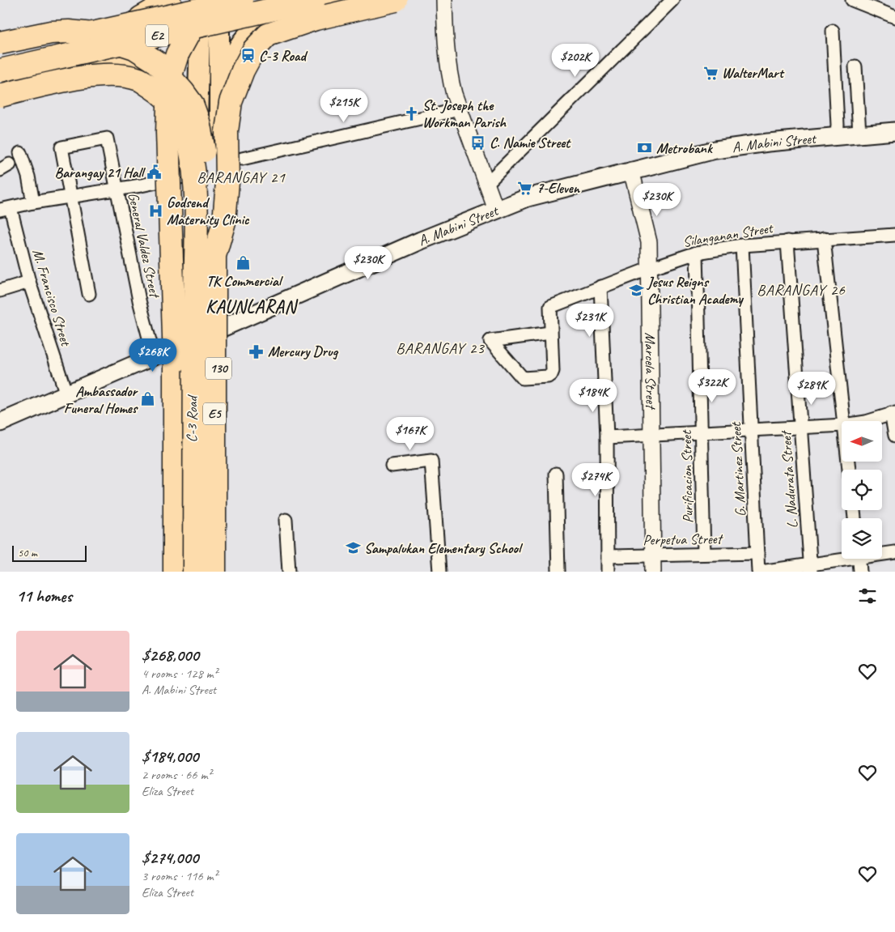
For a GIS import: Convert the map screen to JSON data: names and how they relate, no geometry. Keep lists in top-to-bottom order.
{
  "streets": {
    "highway": ["E2", "E5"],
    "main road": ["A. Mabini Street", "130", "C-3 Road"],
    "street": [
      "Silanganan Street",
      "General Valdez Street",
      "M. Francisco Street",
      "Marcela Street",
      "G. Martinez Street",
      "Purificacion Street",
      "L. Nadurata Street",
      "Perpetua Street"
    ]
  },
  "crossings": [
    ["A. Mabini Street", "General Valdez Street"],
    ["A. Mabini Street", "M. Francisco Street"],
    ["A. Mabini Street", "Marcela Street"],
    ["A. Mabini Street", "C-3 Road"],
    ["Silanganan Street", "Marcela Street"],
    ["Silanganan Street", "G. Martinez Street"],
    ["Silanganan Street", "Purificacion Street"],
    ["Silanganan Street", "L. Nadurata Street"],
    ["Marcela Street", "Perpetua Street"],
    ["E5", "C-3 Road"],
    ["G. Martinez Street", "Perpetua Street"],
    ["Purificacion Street", "Perpetua Street"]
  ],
  "districts": [
    "BARANGAY 21",
    "BARANGAY 26",
    "KAUNLARAN",
    "BARANGAY 23"
  ],
  "places": {
    "station": ["C-3 Road"],
    "supermarket": ["WalterMart", "7-Eleven"],
    "church": ["St. Joseph the Workman Parish"],
    "bus stop": ["C. Namie Street"],
    "bank": ["Metrobank"],
    "public building": ["Barangay 21 Hall"],
    "hospital": ["Godsend Maternity Clinic"],
    "shop": ["TK Commercial", "Ambassador Funeral Homes"],
    "school or university": ["Jesus Reigns Christian Academy", "Sampalukan Elementary School"],
    "pharmacy": ["Mercury Drug"]
  },
  "scale_bar": "50 m",
  "north": "left",
  "page": {
    "price": [
      "$202K",
      "$215K",
      "$230K",
      "$230K",
      "$231K",
      "$268K",
      "$322K",
      "$289K",
      "$184K",
      "$167K",
      "$274K"
    ],
    "scale": "50 m",
    "heading": "11 homes",
    "list": [
      {
        "name": "$268,000",
        "note": "4 rooms · 128 m² · A. Mabini Street"
      },
      {
        "name": "$184,000",
        "note": "2 rooms · 66 m² · Eliza Street"
      },
      {
        "name": "$274,000",
        "note": "3 rooms · 116 m² · Eliza Street"
      }
    ]
  }
}
